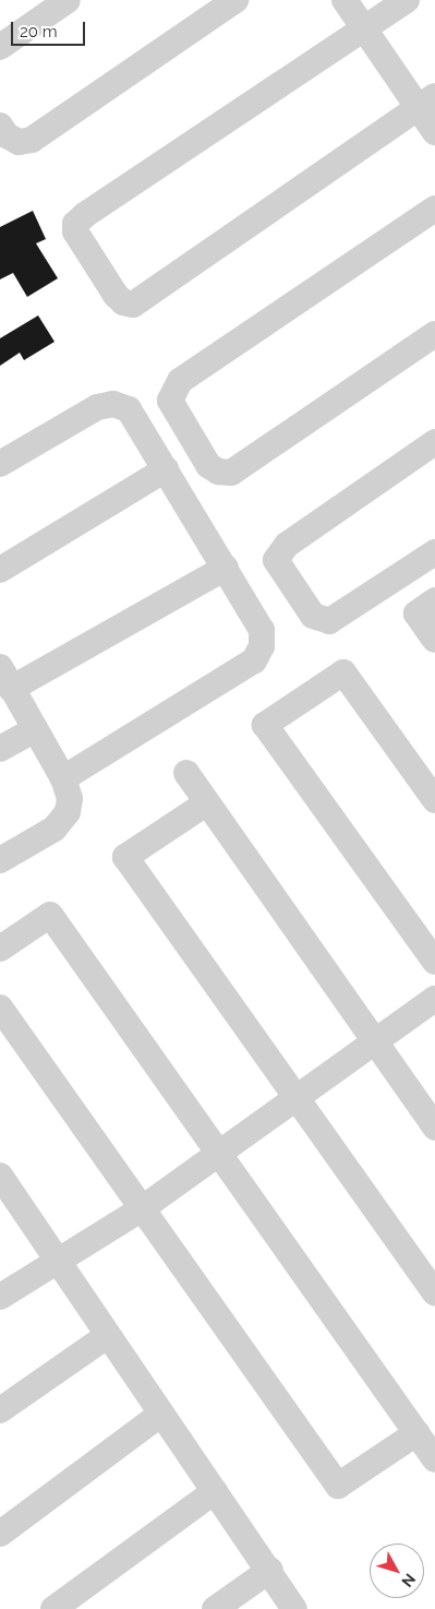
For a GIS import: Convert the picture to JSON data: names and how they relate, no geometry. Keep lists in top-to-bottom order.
{
  "scale_bar": "20 m",
  "north": "bottom right"
}
